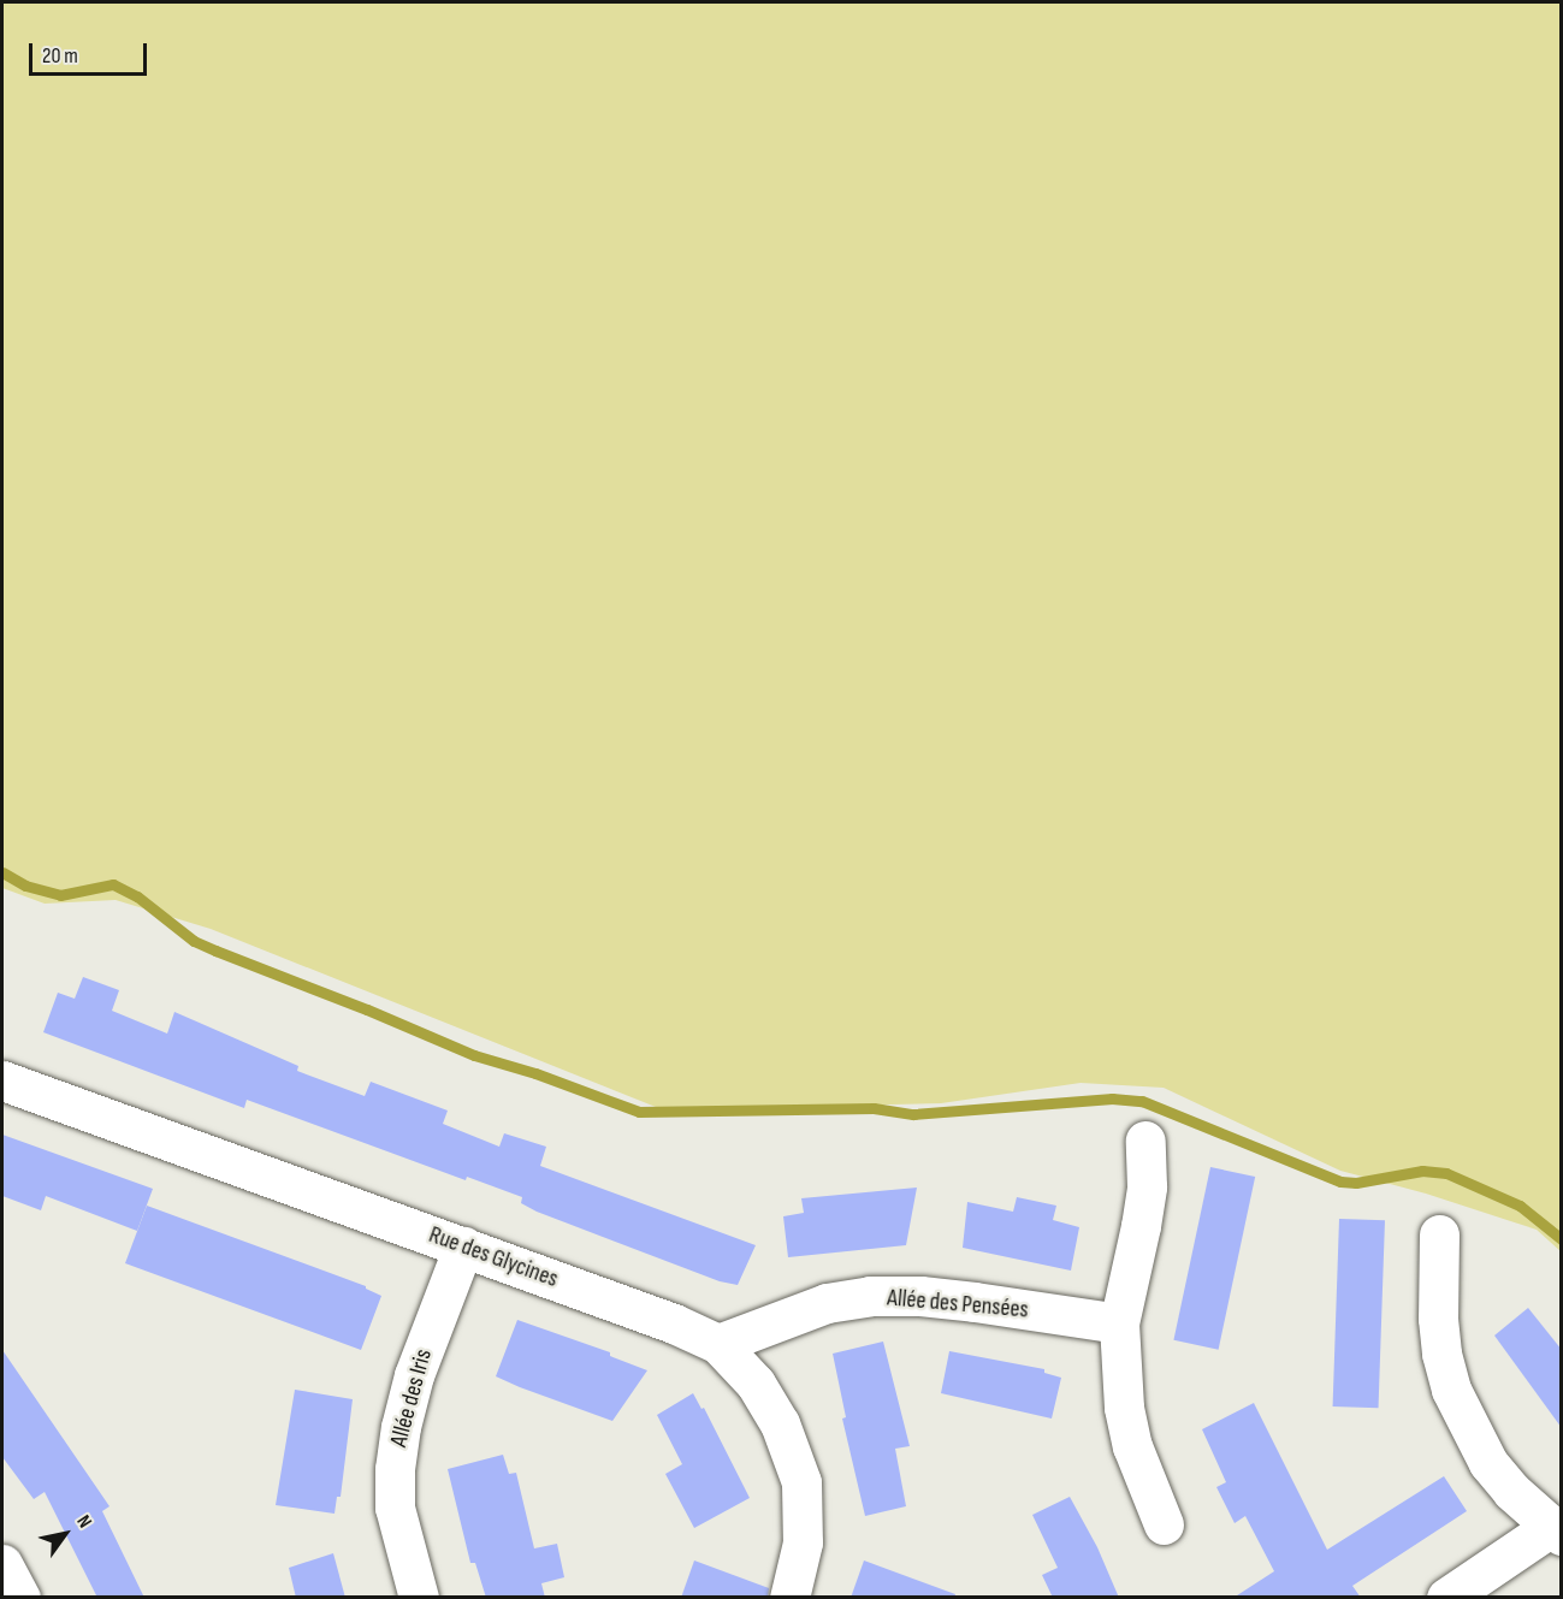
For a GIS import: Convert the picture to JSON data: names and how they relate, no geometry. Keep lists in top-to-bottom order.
{
  "streets": {
    "street": ["Rue des Glycines", "Allée des Pensées", "Allée des Iris"]
  },
  "crossings": [
    ["Rue des Glycines", "Allée des Pensées"],
    ["Rue des Glycines", "Allée des Iris"]
  ],
  "scale_bar": "20 m",
  "north": "top right"
}
